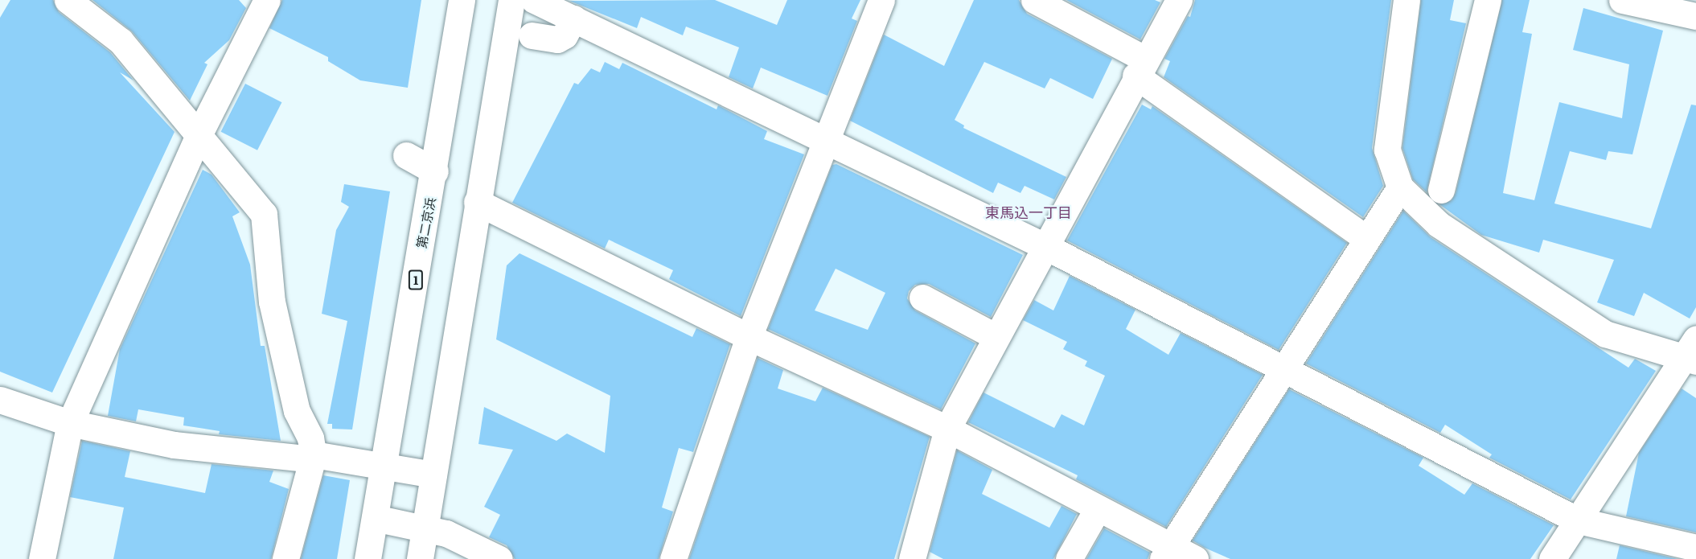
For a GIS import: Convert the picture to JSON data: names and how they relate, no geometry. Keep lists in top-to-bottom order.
{
  "streets": {
    "main road": ["第二京浜", "1"]
  },
  "districts": ["東馬込一丁目"]
}
